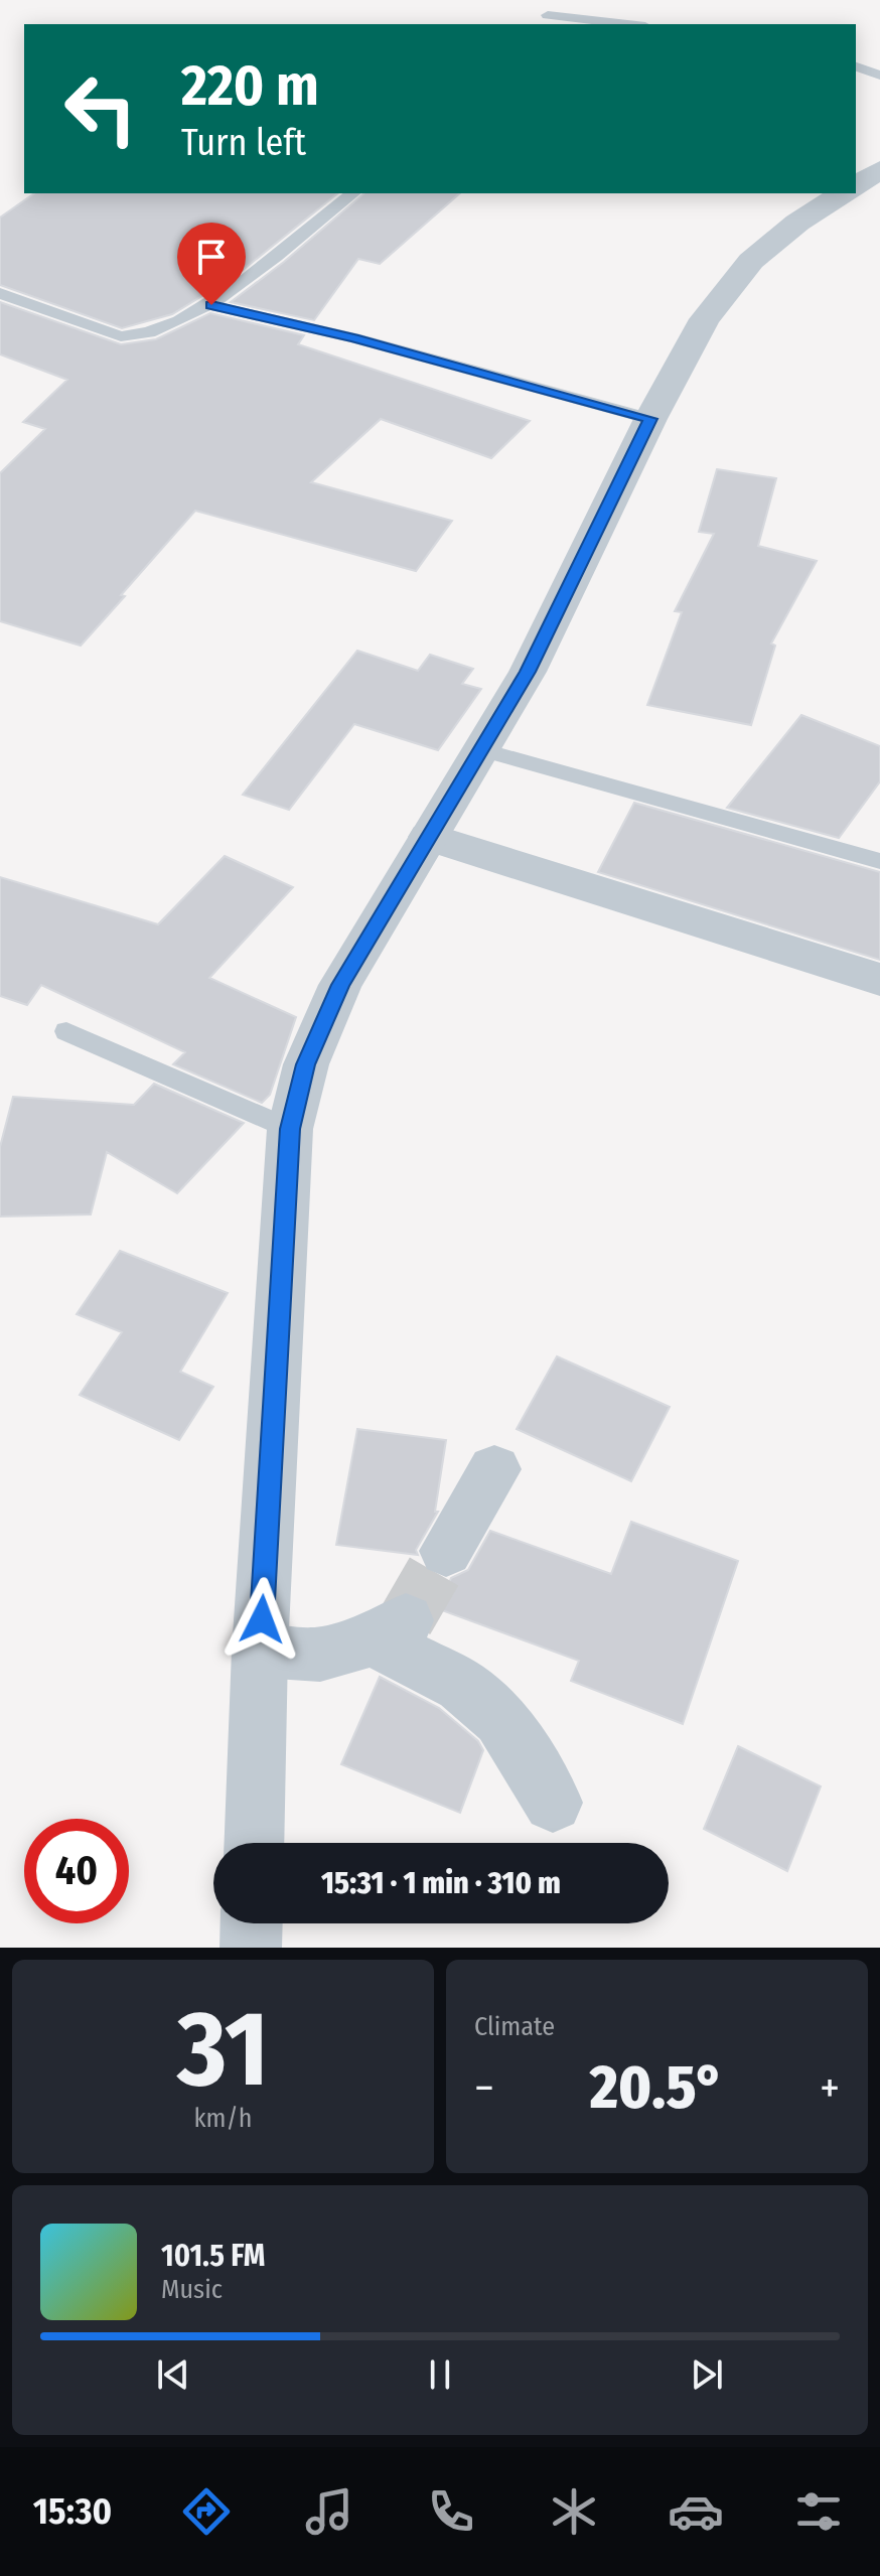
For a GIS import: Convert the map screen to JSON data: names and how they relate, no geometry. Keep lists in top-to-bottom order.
{
  "page": {
    "turn": ["220 m", "Turn left"],
    "limit": "40",
    "trip": "15:31 · 1 min · 310 m",
    "tile": [
      ["31", "km/h"],
      "Climate"
    ],
    "heat": ["−", "20.5°", "+"],
    "song": ["101.5 FM", "Music"],
    "tabs": "15:30"
  }
}
